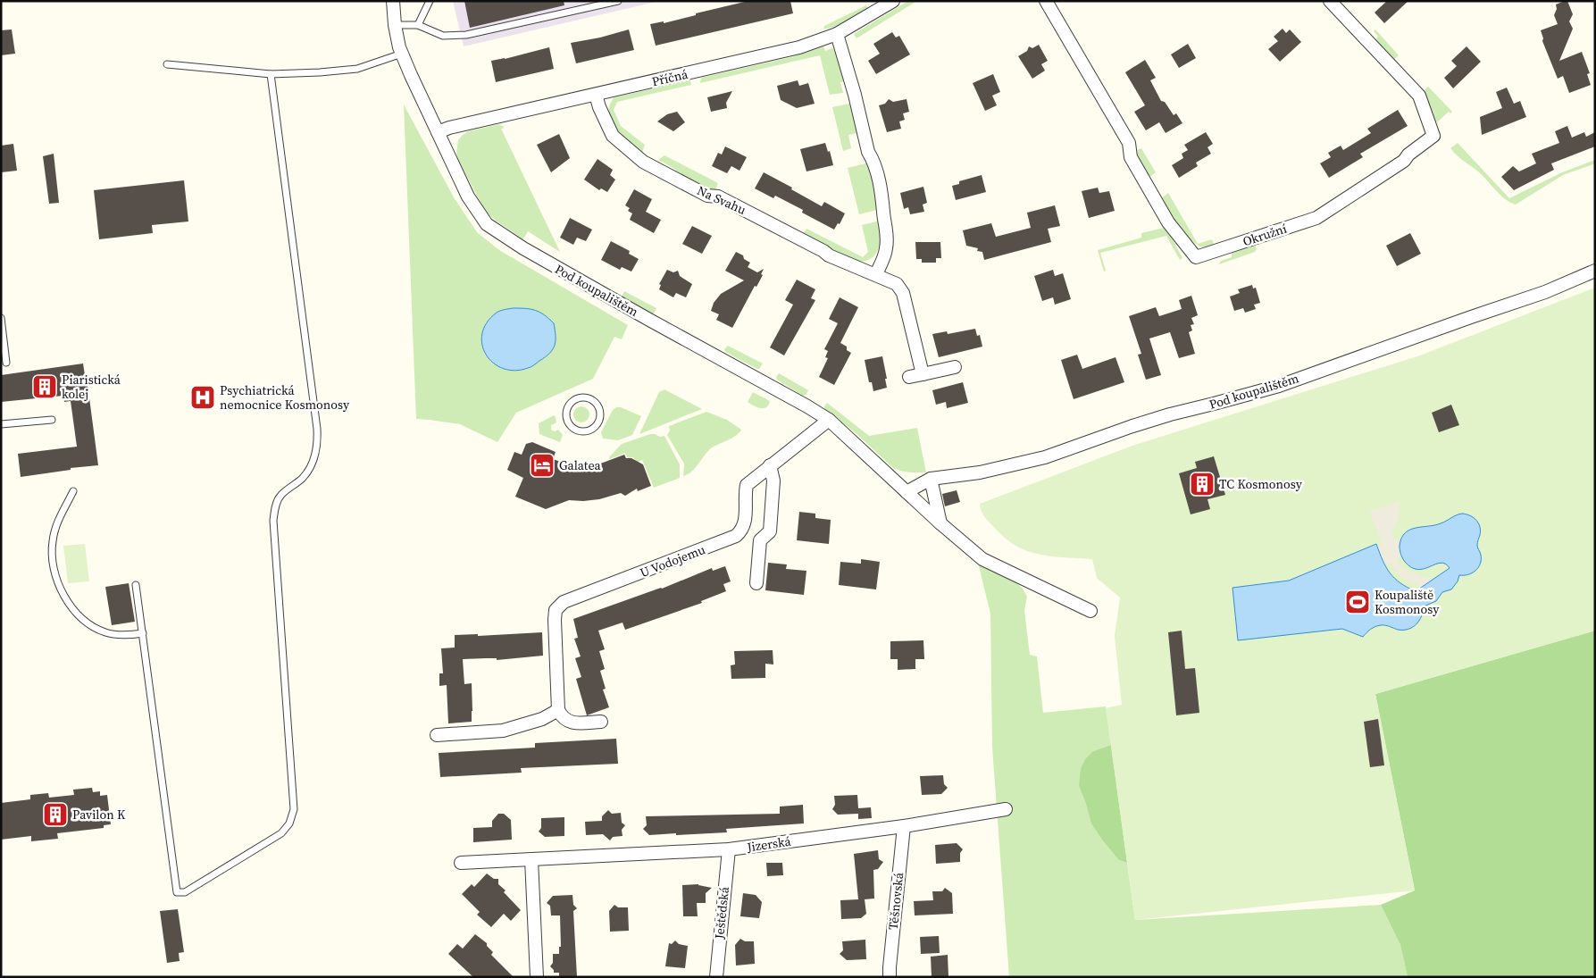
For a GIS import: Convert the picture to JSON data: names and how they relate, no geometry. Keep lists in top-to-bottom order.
{
  "streets": {
    "street": [
      "Příčná",
      "Na Svahu",
      "Okružní",
      "Pod koupalištěm",
      "U Vodojemu",
      "Jizerská",
      "Těšnovská",
      "Ještědská"
    ]
  },
  "crossings": [
    ["Příčná", "Na Svahu"],
    ["Příčná", "Pod koupalištěm"],
    ["Pod koupalištěm", "U Vodojemu"],
    ["Jizerská", "Těšnovská"],
    ["Jizerská", "Ještědská"]
  ],
  "places": {
    "building": ["Piaristická kolej", "TC Kosmonosy", "Pavilon K"],
    "hospital": ["Psychiatrická nemocnice Kosmonosy"],
    "hotel": ["Galatea"],
    "sports": ["Koupaliště Kosmonosy"]
  }
}
